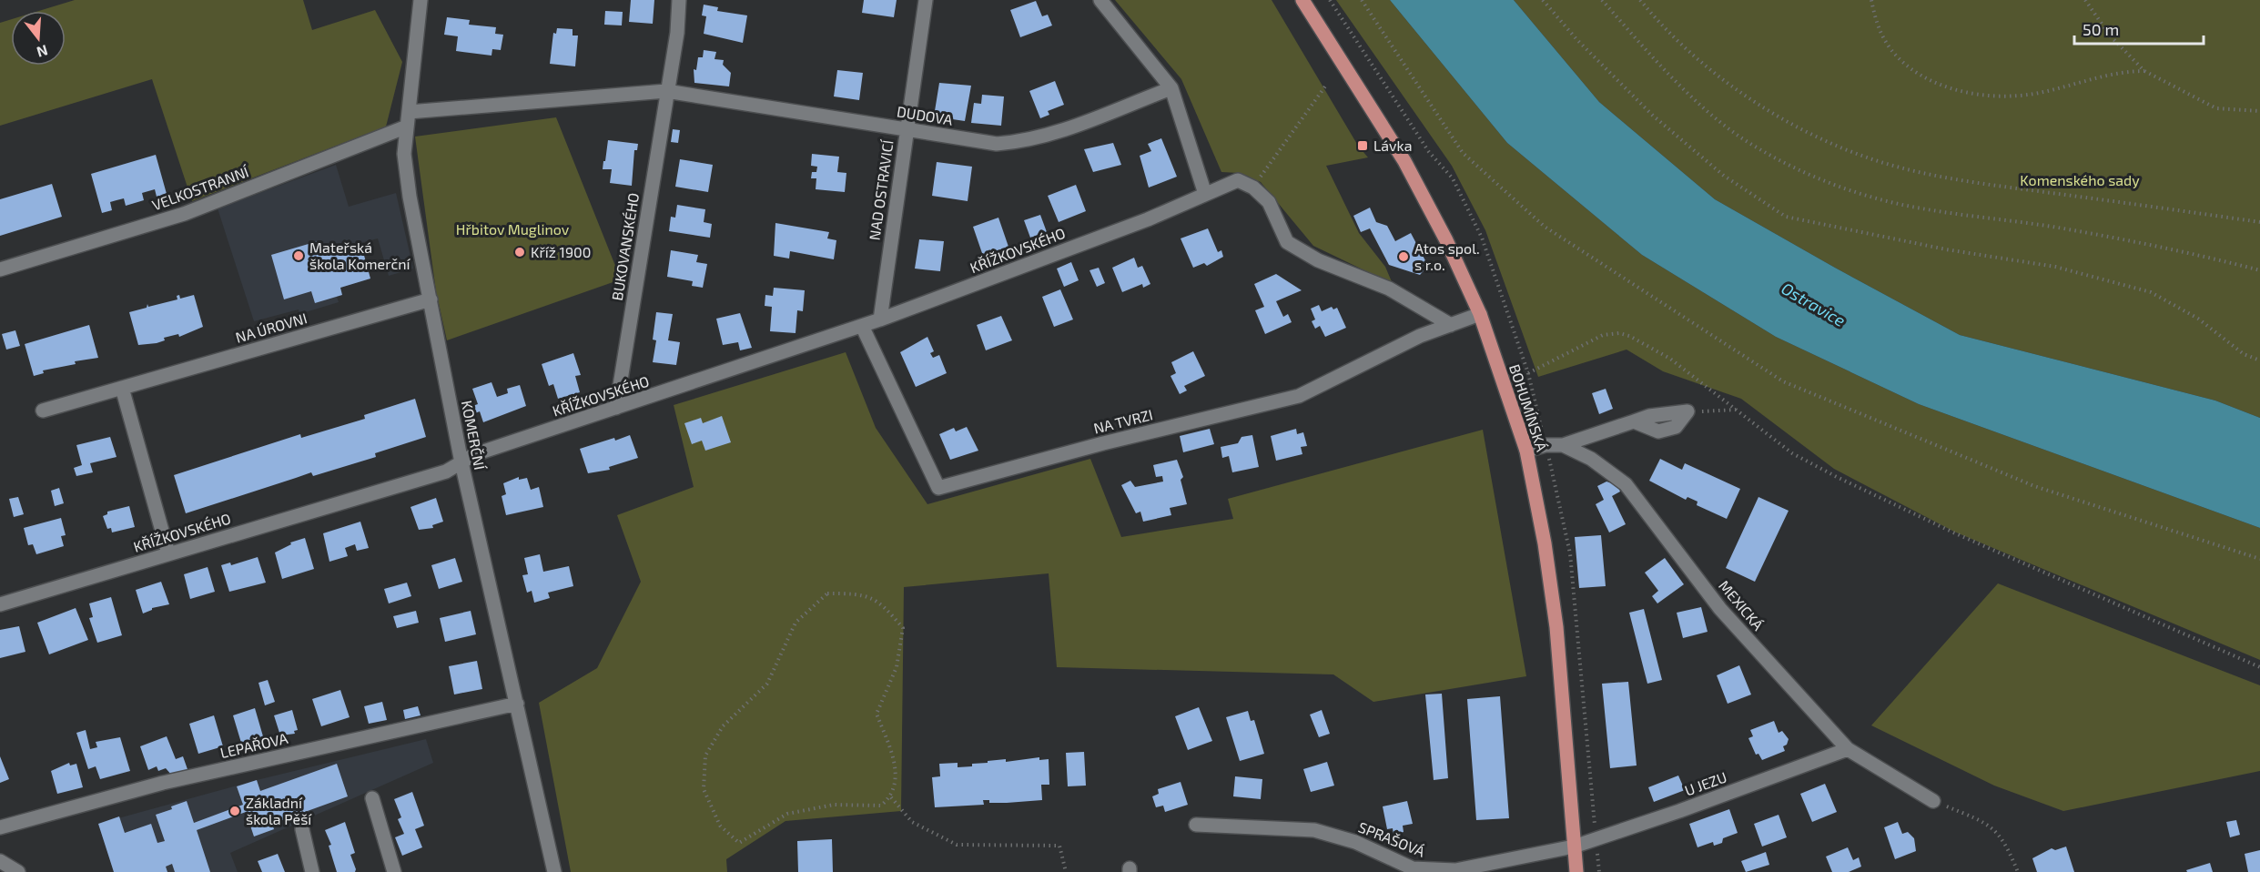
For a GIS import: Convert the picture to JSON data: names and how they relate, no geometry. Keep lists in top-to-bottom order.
{
  "streets": {
    "main road": ["BOHUMÍNSKÁ"],
    "street": [
      "DUDOVA",
      "VELKOSTRANNÍ",
      "NAD OSTRAVICÍ",
      "BUKOVANSKÉHO",
      "KŘÍŽKOVSKÉHO",
      "NA ÚROVNI",
      "NA TVRZI",
      "KOMERČNÍ",
      "MEXICKÁ",
      "LEPAŘOVA",
      "U JEZU",
      "SPRAŠOVÁ"
    ]
  },
  "crossings": [
    ["DUDOVA", "NAD OSTRAVICÍ"],
    ["DUDOVA", "BUKOVANSKÉHO"],
    ["VELKOSTRANNÍ", "KOMERČNÍ"],
    ["NAD OSTRAVICÍ", "KŘÍŽKOVSKÉHO"],
    ["BUKOVANSKÉHO", "KŘÍŽKOVSKÉHO"],
    ["KŘÍŽKOVSKÉHO", "NA TVRZI"],
    ["KŘÍŽKOVSKÉHO", "KOMERČNÍ"],
    ["NA ÚROVNI", "KOMERČNÍ"],
    ["BOHUMÍNSKÁ", "NA TVRZI"],
    ["BOHUMÍNSKÁ", "U JEZU"],
    ["BOHUMÍNSKÁ", "SPRAŠOVÁ"],
    ["KOMERČNÍ", "LEPAŘOVA"],
    ["MEXICKÁ", "U JEZU"],
    ["U JEZU", "SPRAŠOVÁ"]
  ],
  "water": ["Ostravice"],
  "parks": ["Komenského sady", "Hřbitov Muglinov"],
  "places": {
    "transit": ["Lávka"],
    "other": [
      "Kříž 1900",
      "Mateřská škola Komerční",
      "Atos spol. s r.o.",
      "Základní škola Pěší"
    ]
  },
  "scale_bar": "50 m",
  "north": "bottom"
}
